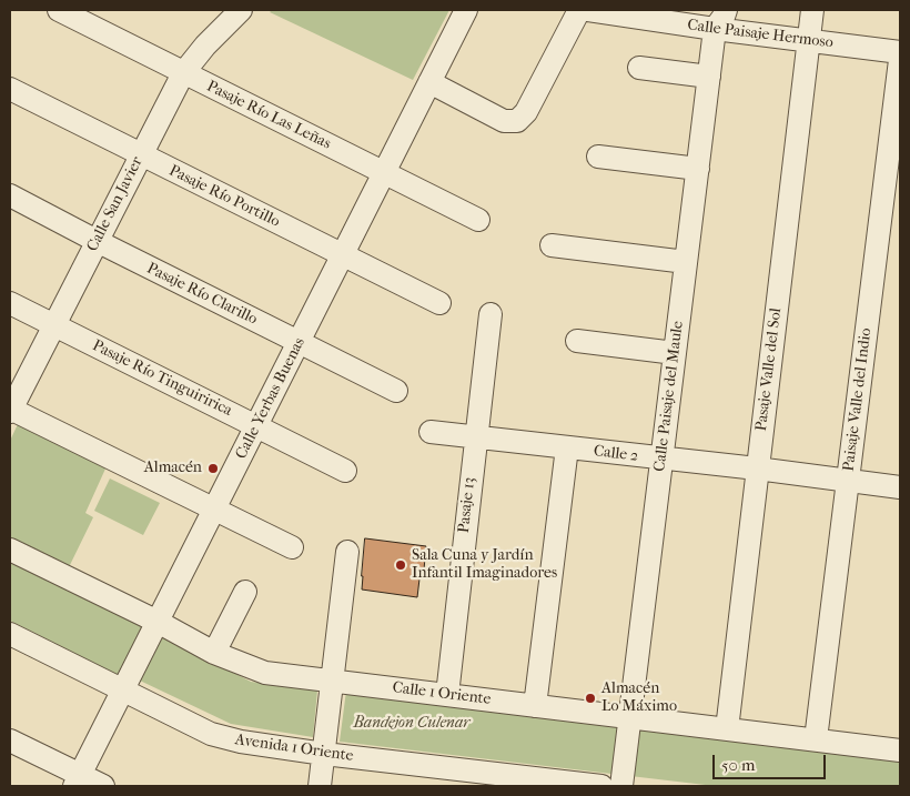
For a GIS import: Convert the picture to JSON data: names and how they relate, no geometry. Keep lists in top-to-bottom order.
{
  "streets": {
    "street": [
      "Calle Paisaje Hermoso",
      "Pasaje Río Las Leñas",
      "Pasaje Río Portillo",
      "Calle San Javier",
      "Pasaje Río Clarillo",
      "Pasaje Valle del Sol",
      "Pasaje Río Tinguiririca",
      "Calle Paisaje del Maule",
      "Calle Yerbas Buenas",
      "Paisaje Valle del Indio",
      "Calle 2",
      "Pasaje 13",
      "Calle 1 Oriente",
      "Avenida 1 Oriente"
    ]
  },
  "crossings": [
    ["Calle Paisaje Hermoso", "Pasaje Valle del Sol"],
    ["Calle Paisaje Hermoso", "Calle Paisaje del Maule"],
    ["Pasaje Río Las Leñas", "Calle San Javier"],
    ["Pasaje Río Las Leñas", "Calle Yerbas Buenas"],
    ["Pasaje Río Portillo", "Calle San Javier"],
    ["Pasaje Río Portillo", "Calle Yerbas Buenas"],
    ["Calle San Javier", "Pasaje Río Clarillo"],
    ["Calle San Javier", "Pasaje Río Tinguiririca"],
    ["Pasaje Río Clarillo", "Calle Yerbas Buenas"],
    ["Pasaje Valle del Sol", "Calle 2"],
    ["Pasaje Valle del Sol", "Calle 1 Oriente"],
    ["Pasaje Río Tinguiririca", "Calle Yerbas Buenas"],
    ["Calle Paisaje del Maule", "Calle 2"],
    ["Calle Paisaje del Maule", "Calle 1 Oriente"],
    ["Calle Yerbas Buenas", "Calle 1 Oriente"],
    ["Calle Yerbas Buenas", "Avenida 1 Oriente"],
    ["Paisaje Valle del Indio", "Calle 2"],
    ["Paisaje Valle del Indio", "Calle 1 Oriente"],
    ["Calle 2", "Pasaje 13"],
    ["Pasaje 13", "Calle 1 Oriente"]
  ],
  "parks": ["Bandejon Culenar"],
  "places": ["Almacén", "Sala Cuna y Jardín Infantil Imaginadores", "Almacén Lo Máximo"],
  "scale_bar": "50 m"
}
